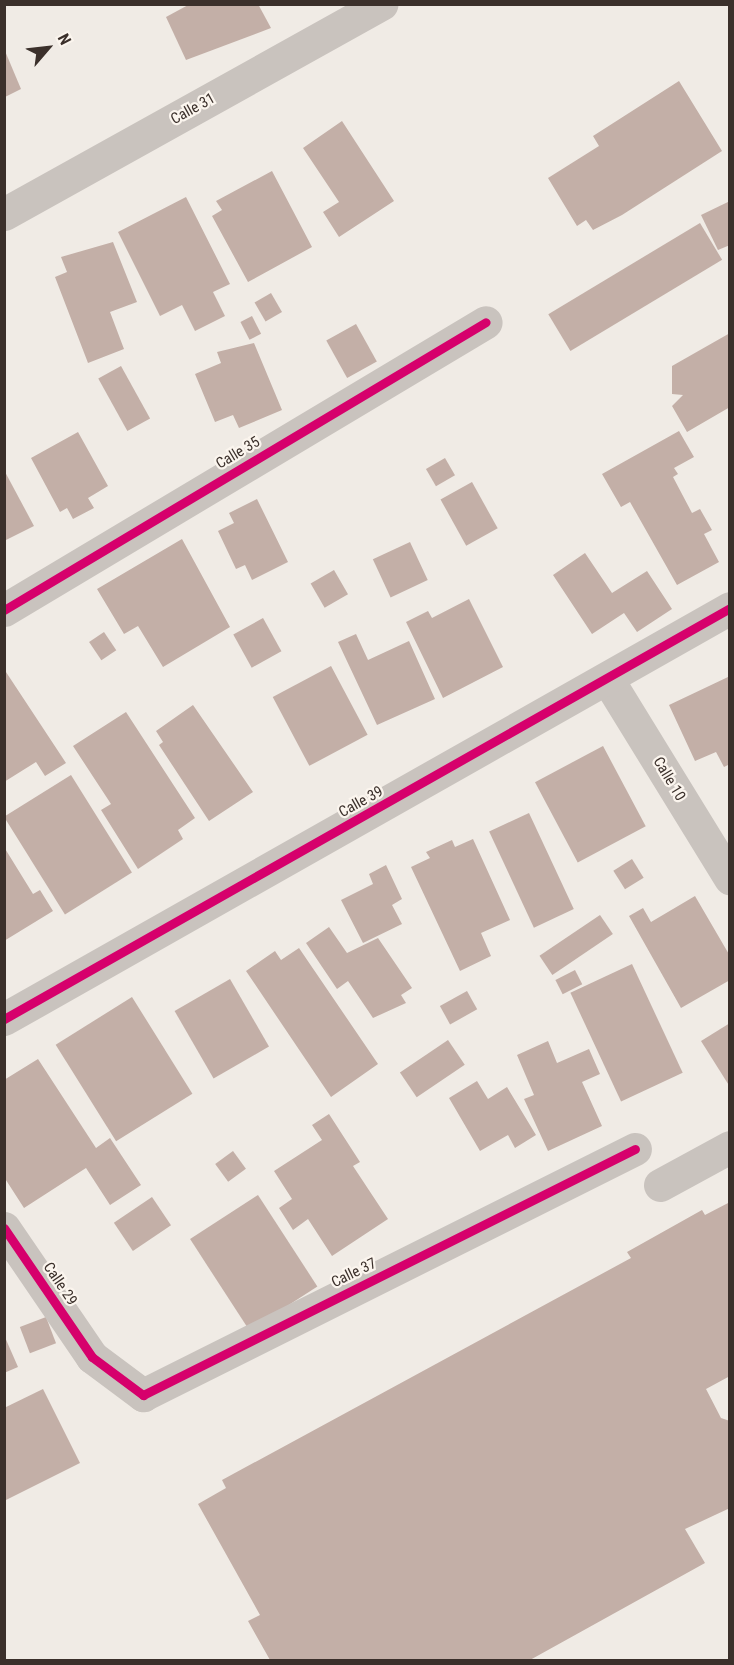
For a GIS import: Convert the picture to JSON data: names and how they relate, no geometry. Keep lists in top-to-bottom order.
{
  "streets": {
    "street": [
      "Calle 31",
      "Calle 35",
      "Calle 10",
      "Calle 39",
      "Calle 37",
      "Calle 29"
    ]
  },
  "crossings": [
    ["Calle 10", "Calle 39"],
    ["Calle 37", "Calle 29"]
  ],
  "north": "top right"
}
